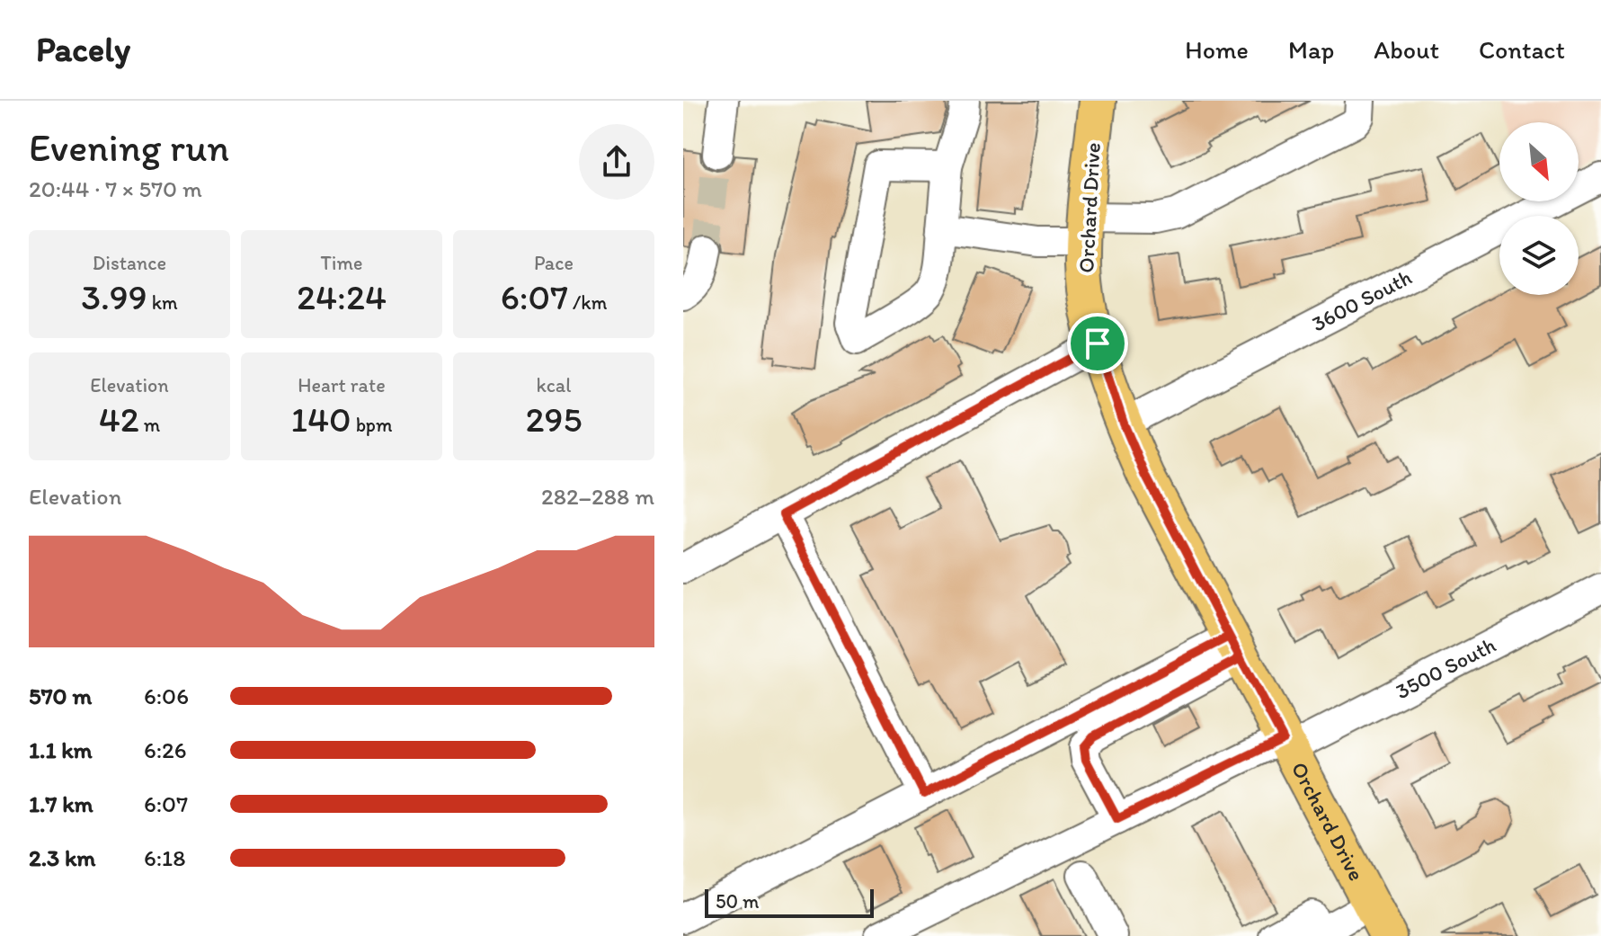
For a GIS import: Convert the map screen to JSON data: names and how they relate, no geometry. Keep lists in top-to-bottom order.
{
  "streets": {
    "main road": ["Orchard Drive"],
    "street": ["3600 South", "3500 South"]
  },
  "crossings": [
    ["Orchard Drive", "3600 South"],
    ["Orchard Drive", "3500 South"]
  ],
  "scale_bar": "50 m",
  "north": "bottom right",
  "page": {
    "header": "Pacely",
    "nav": [
      "Home",
      "Map",
      "About",
      "Contact"
    ],
    "heading": ["Evening run", "20:44 · 7 × 570 m"],
    "stats": [
      ["Distance", "3.99 km"],
      ["Time", "24:24"],
      ["Pace", "6:07 /km"],
      ["Elevation", "42 m"],
      ["Heart rate", "140 bpm"],
      ["kcal", "295"]
    ],
    "chart": ["Elevation", "282–288 m"],
    "list": [
      {
        "name": "570 m",
        "note": "6:06"
      },
      {
        "name": "1.1 km",
        "note": "6:26"
      },
      {
        "name": "1.7 km",
        "note": "6:07"
      },
      {
        "name": "2.3 km",
        "note": "6:18"
      }
    ],
    "scale": "50 m"
  }
}
